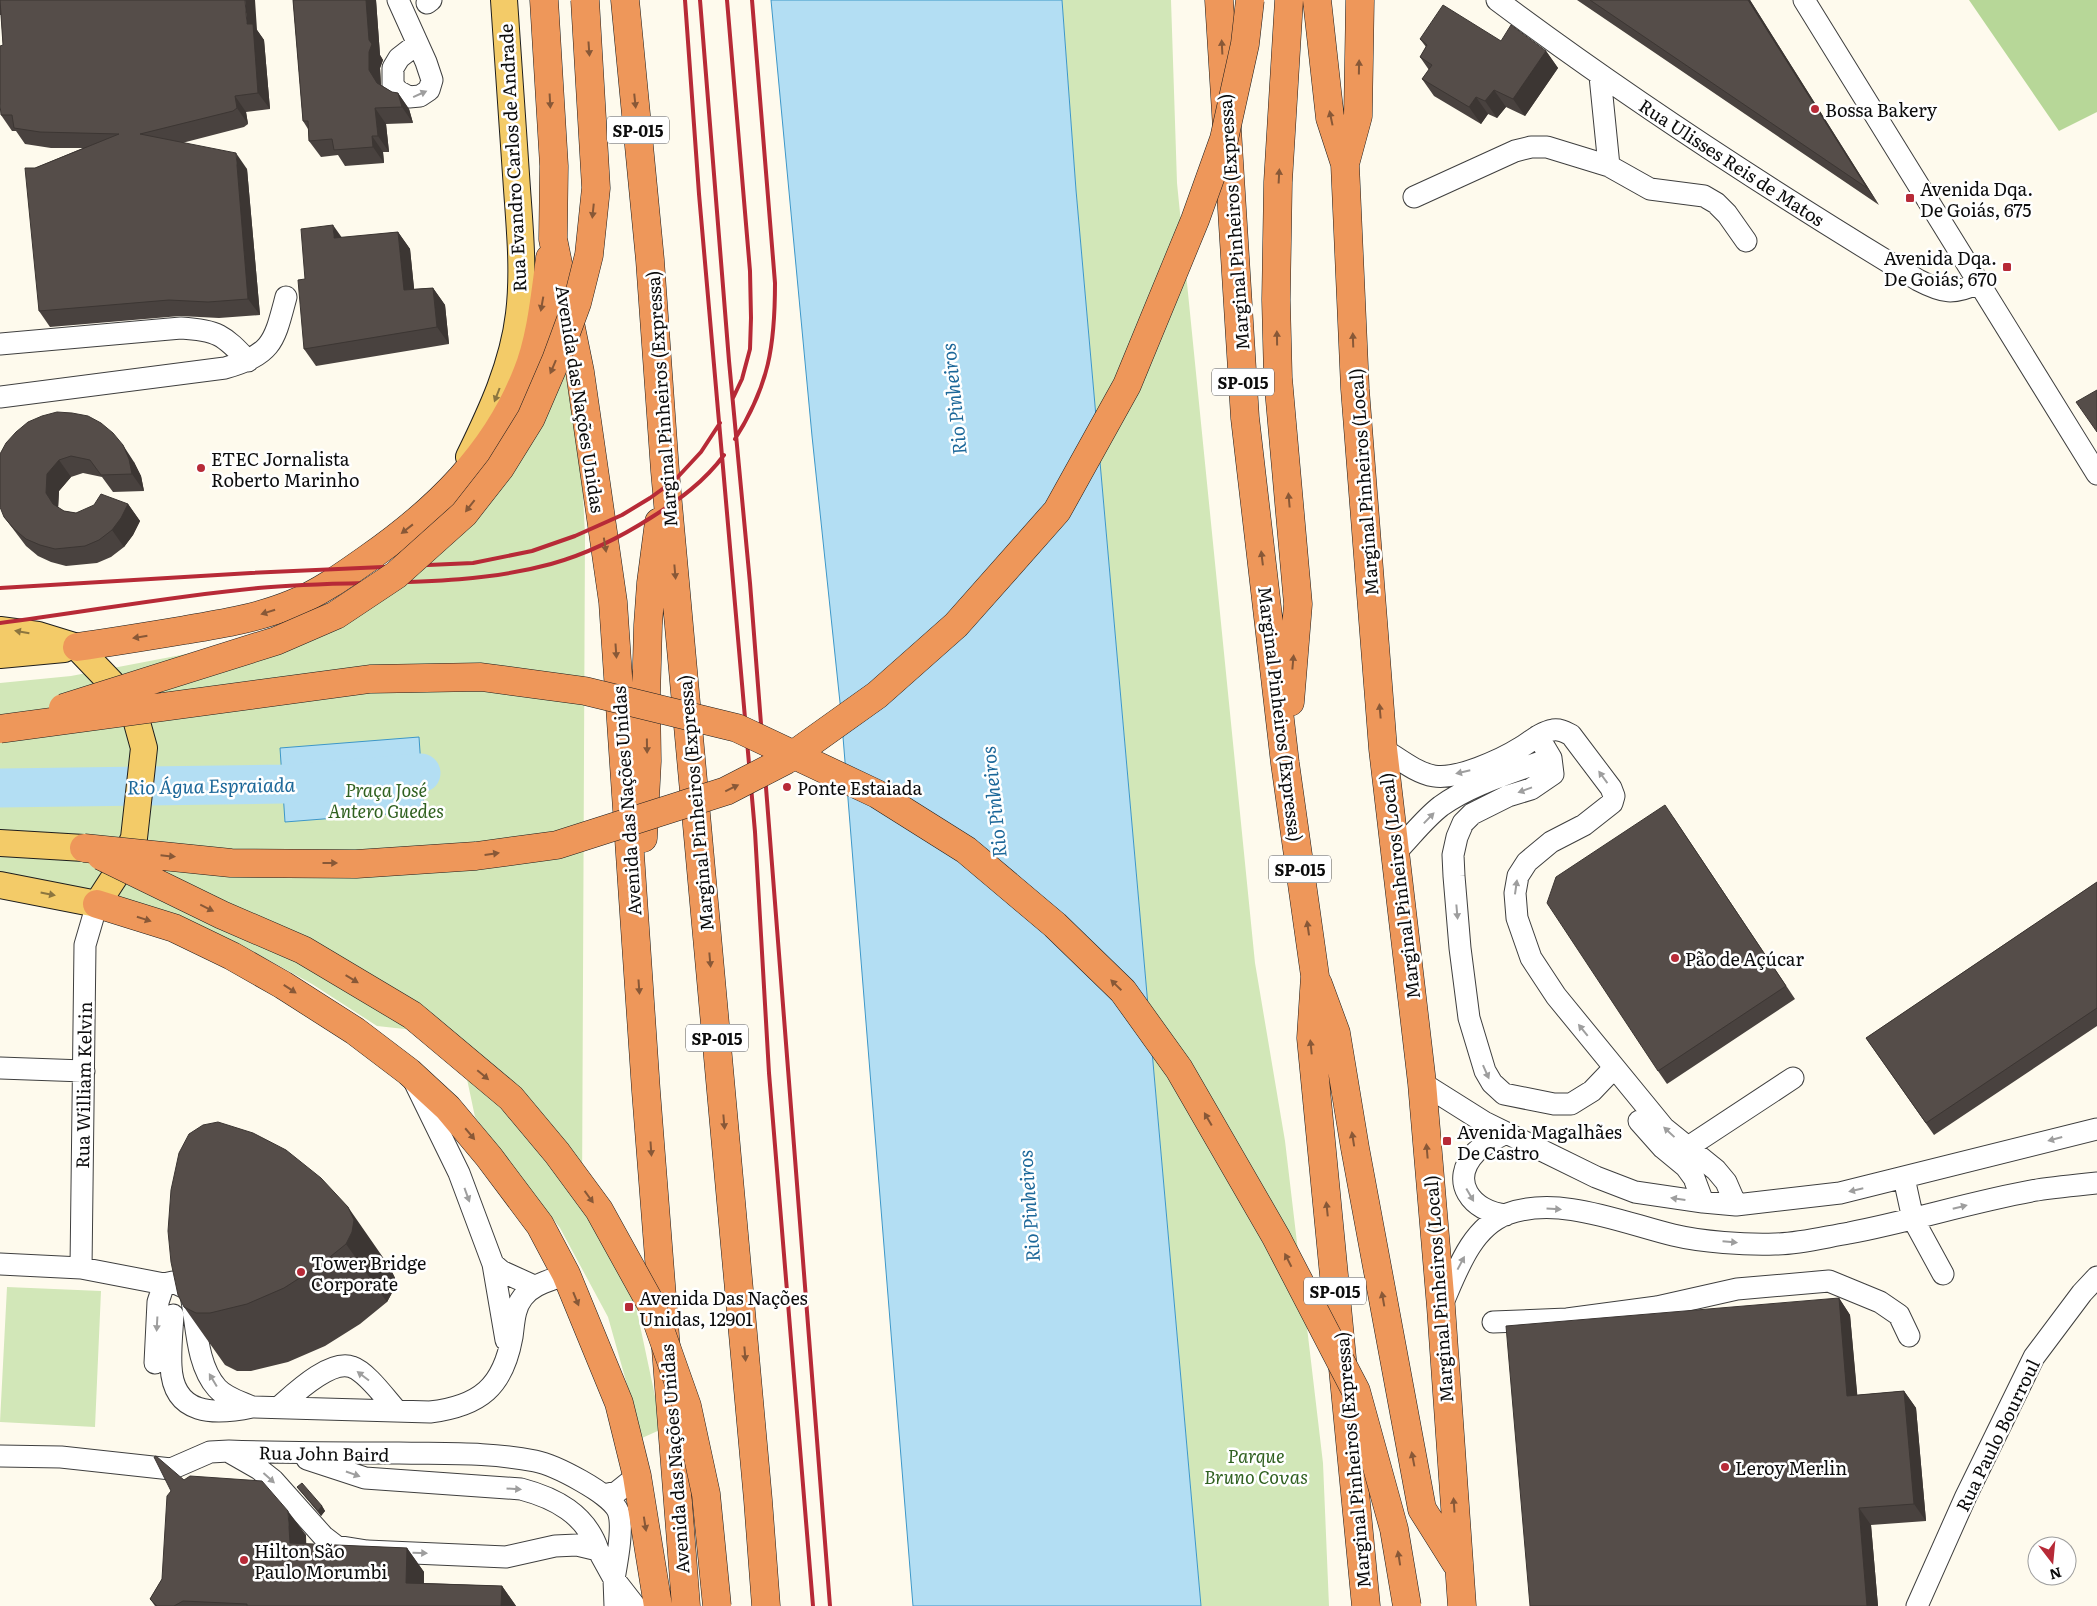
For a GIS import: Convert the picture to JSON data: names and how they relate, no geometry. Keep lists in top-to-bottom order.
{
  "streets": {
    "highway": [
      "SP-015",
      "Marginal Pinheiros (Expressa)",
      "Avenida das Nações Unidas",
      "Marginal Pinheiros (Local)"
    ],
    "main road": ["Rua Evandro Carlos de Andrade"],
    "street": [
      "Rua Ulisses Reis de Matos",
      "Rua William Kelvin",
      "Rua Paulo Bourroul",
      "Rua John Baird"
    ]
  },
  "one_way": ["Rua Evandro Carlos de Andrade"],
  "water": ["Rio Pinheiros", "Rio Água Espraiada"],
  "parks": ["Praça José Antero Guedes", "Parque Bruno Covas"],
  "places": {
    "other": [
      "Bossa Bakery",
      "ETEC Jornalista Roberto Marinho",
      "Ponte Estaiada",
      "Pão de Açúcar",
      "Tower Bridge Corporate",
      "Leroy Merlin",
      "Hilton São Paulo Morumbi"
    ],
    "transit": [
      "Avenida Dqa. De Goiás, 675",
      "Avenida Dqa. De Goiás, 670",
      "Avenida Magalhães De Castro",
      "Avenida Das Nações Unidas, 12901"
    ]
  },
  "north": "bottom"
}
